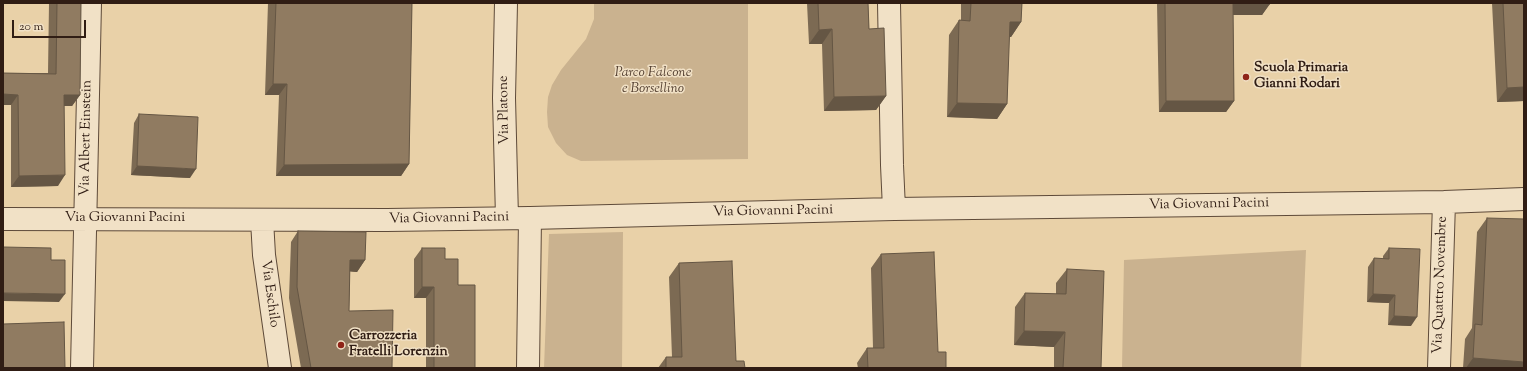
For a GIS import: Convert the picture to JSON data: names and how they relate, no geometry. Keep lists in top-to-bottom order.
{
  "streets": {
    "street": [
      "Via Platone",
      "Via Albert Einstein",
      "Via Giovanni Pacini",
      "Via Quattro Novembre",
      "Via Eschilo"
    ]
  },
  "crossings": [
    ["Via Platone", "Via Giovanni Pacini"],
    ["Via Albert Einstein", "Via Giovanni Pacini"],
    ["Via Giovanni Pacini", "Via Quattro Novembre"],
    ["Via Giovanni Pacini", "Via Eschilo"]
  ],
  "parks": ["Parco Falcone e Borsellino"],
  "places": ["Scuola Primaria Gianni Rodari", "Carrozzeria Fratelli Lorenzin"],
  "scale_bar": "20 m"
}
